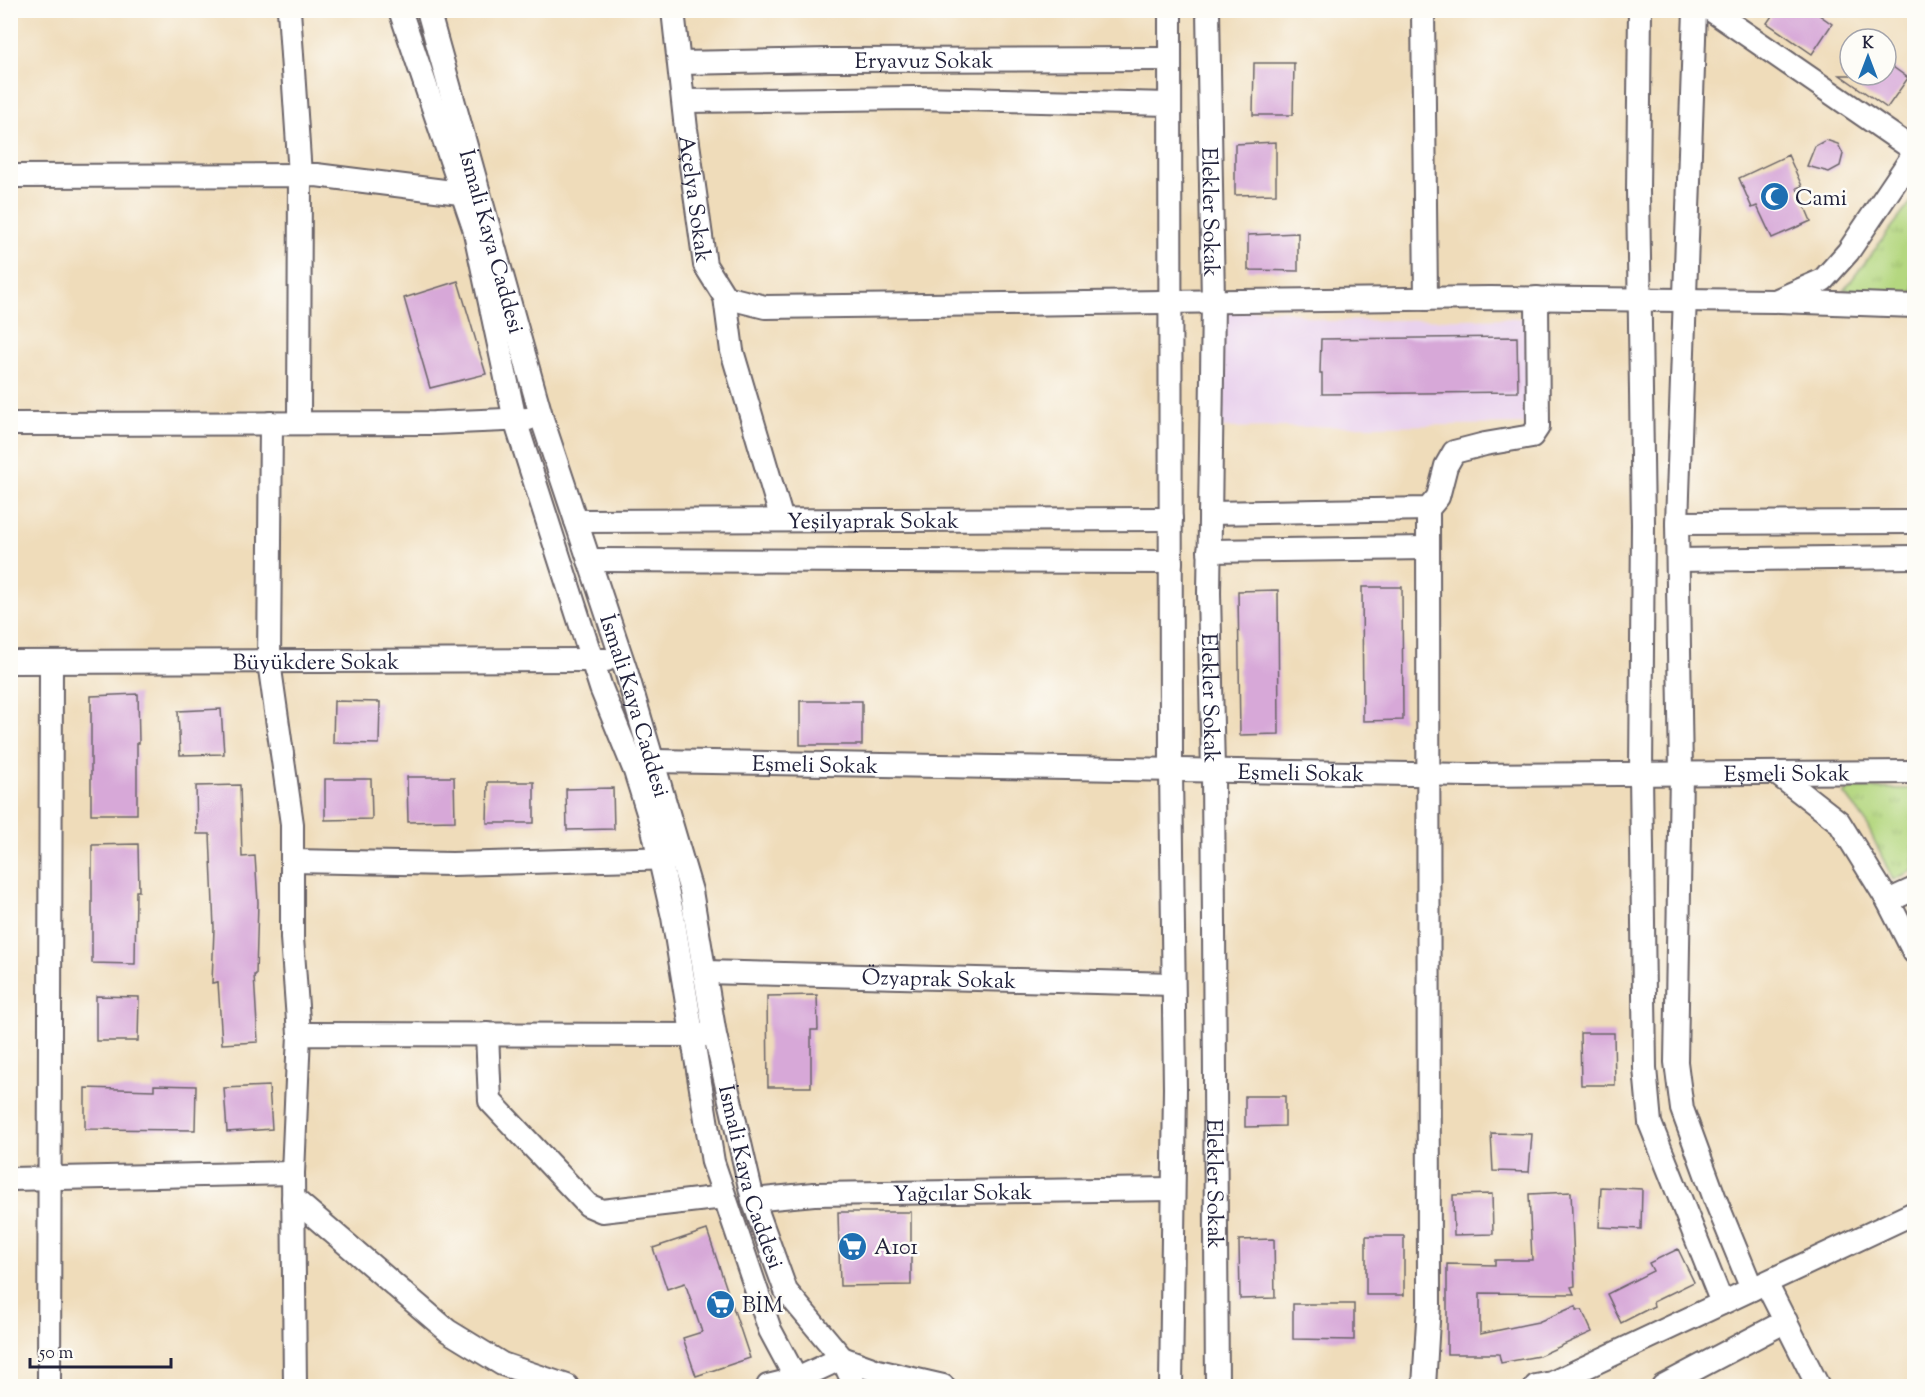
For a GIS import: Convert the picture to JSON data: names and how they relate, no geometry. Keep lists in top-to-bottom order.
{
  "streets": {
    "street": [
      "Eryavuz Sokak",
      "Açelya Sokak",
      "Elekler Sokak",
      "İsmali Kaya Caddesi",
      "Yeşilyaprak Sokak",
      "Büyükdere Sokak",
      "Eşmeli Sokak",
      "Özyaprak Sokak",
      "Yağcılar Sokak"
    ]
  },
  "crossings": [
    ["Eryavuz Sokak", "Açelya Sokak"],
    ["Eryavuz Sokak", "Elekler Sokak"],
    ["Açelya Sokak", "Yeşilyaprak Sokak"],
    ["Elekler Sokak", "Yeşilyaprak Sokak"],
    ["Elekler Sokak", "Eşmeli Sokak"],
    ["Elekler Sokak", "Özyaprak Sokak"],
    ["Elekler Sokak", "Yağcılar Sokak"],
    ["İsmali Kaya Caddesi", "Yeşilyaprak Sokak"],
    ["İsmali Kaya Caddesi", "Büyükdere Sokak"],
    ["İsmali Kaya Caddesi", "Eşmeli Sokak"],
    ["İsmali Kaya Caddesi", "Özyaprak Sokak"],
    ["İsmali Kaya Caddesi", "Yağcılar Sokak"]
  ],
  "places": {
    "mosque": ["Cami"],
    "supermarket": ["A101", "BİM"]
  },
  "scale_bar": "50 m",
  "north": "top"
}
